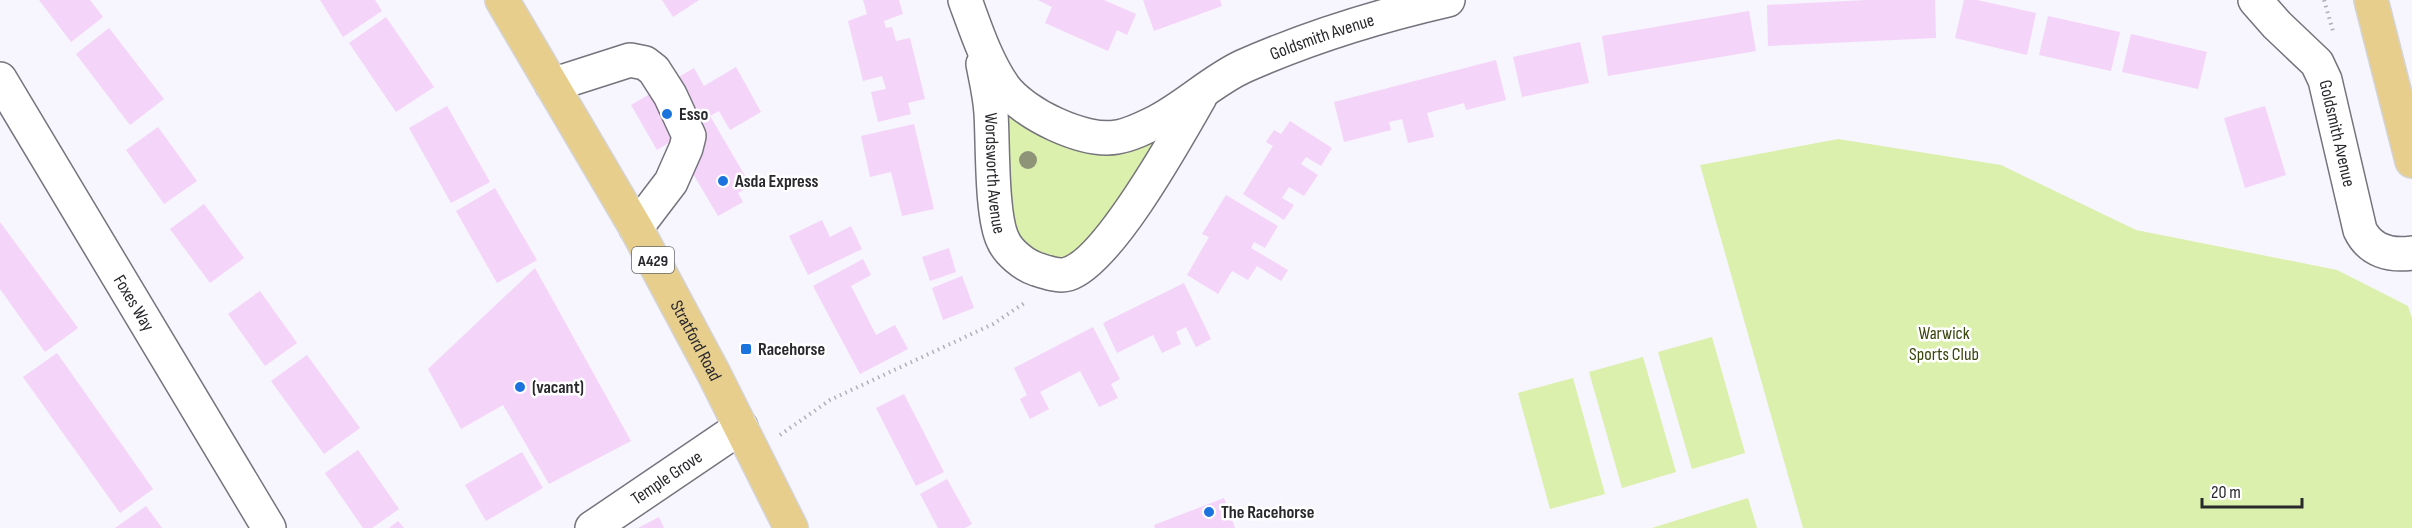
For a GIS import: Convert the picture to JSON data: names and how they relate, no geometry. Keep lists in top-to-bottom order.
{
  "streets": {
    "main road": ["A429", "Stratford Road"],
    "street": [
      "Goldsmith Avenue",
      "Wordsworth Avenue",
      "Foxes Way",
      "Temple Grove"
    ]
  },
  "crossings": [
    ["Goldsmith Avenue", "Wordsworth Avenue"],
    ["Stratford Road", "Temple Grove"]
  ],
  "parks": ["Warwick Sports Club"],
  "places": {
    "other": [
      "Esso",
      "Asda Express",
      "(vacant)",
      "The Racehorse"
    ],
    "transit": ["Racehorse"]
  },
  "scale_bar": "20 m"
}
